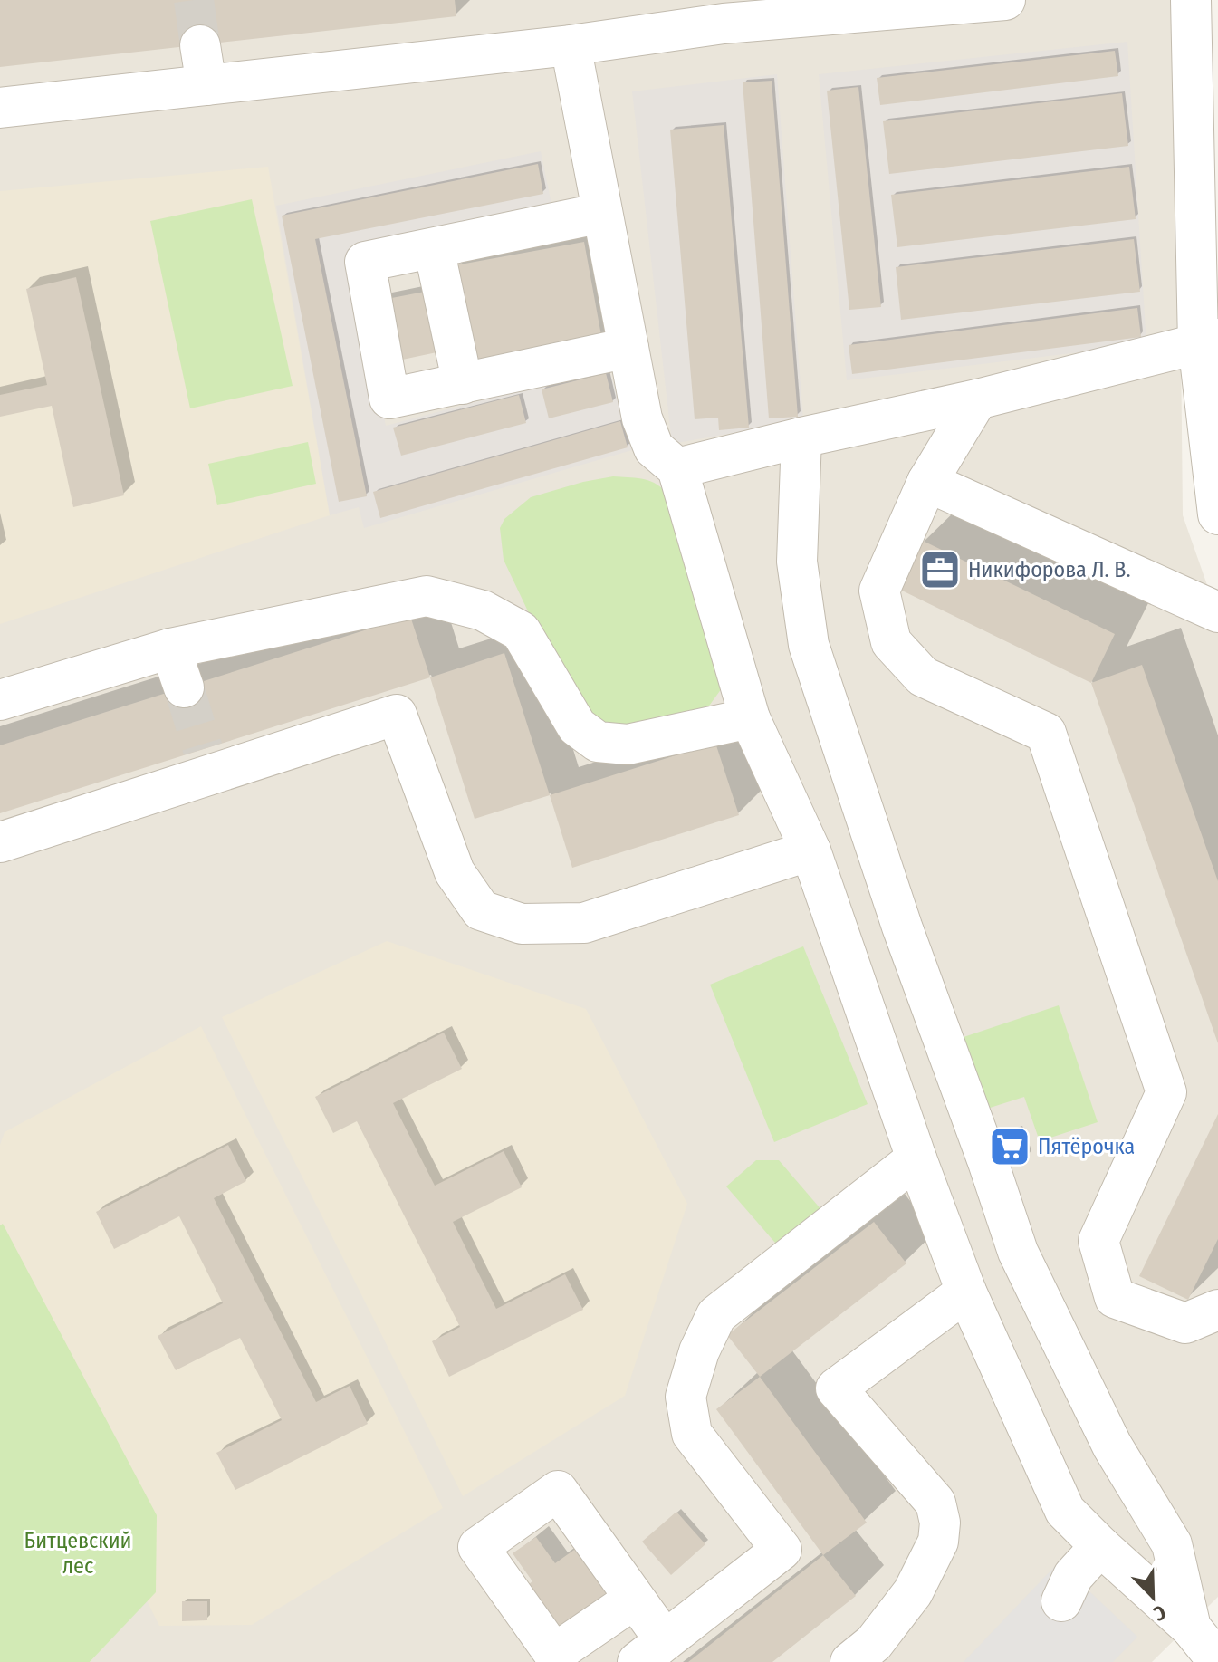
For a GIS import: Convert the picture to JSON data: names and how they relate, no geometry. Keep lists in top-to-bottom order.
{
  "parks": ["Битцевский лес"],
  "places": {
    "office": ["Никифорова Л. В."],
    "supermarket": ["Пятёрочка"]
  },
  "north": "bottom right"
}
